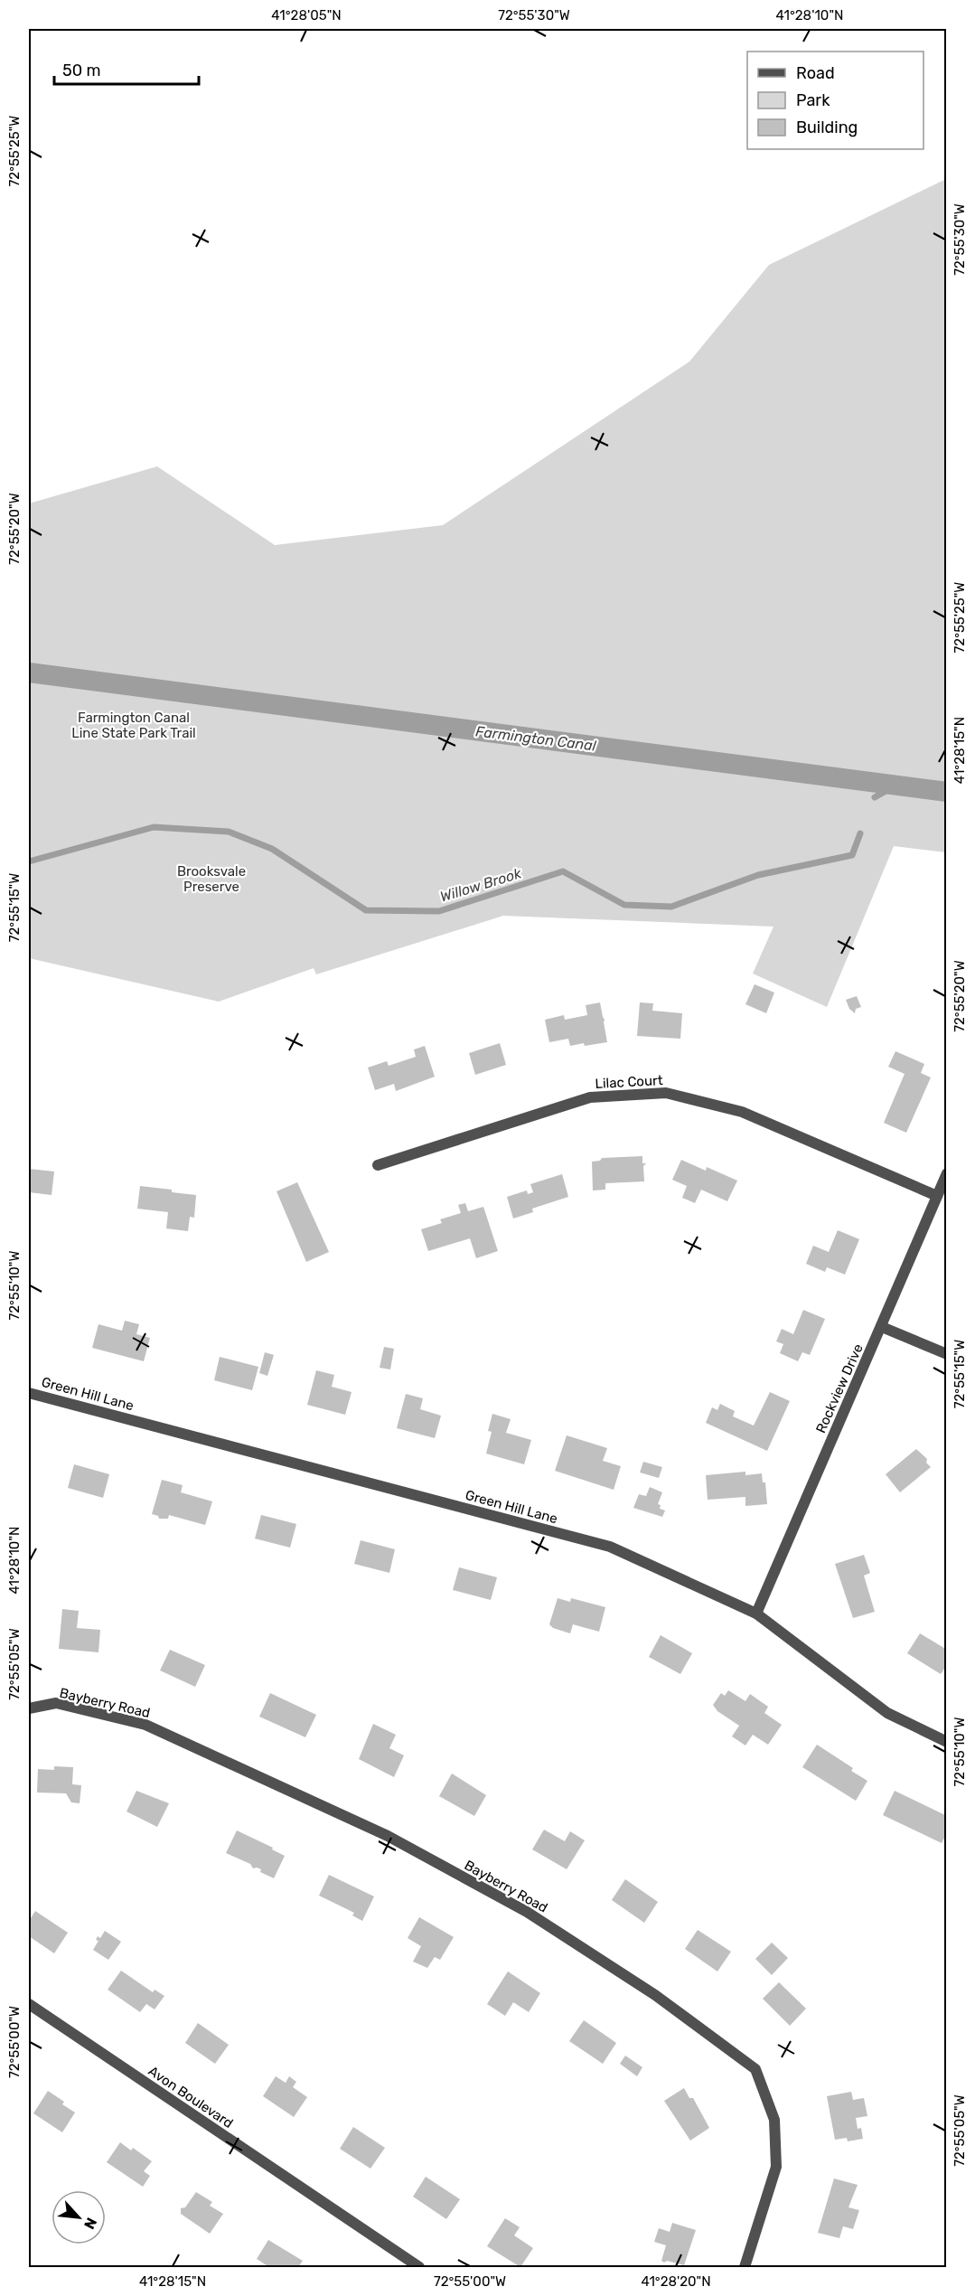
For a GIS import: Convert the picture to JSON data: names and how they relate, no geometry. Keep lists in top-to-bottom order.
{
  "streets": {
    "street": [
      "Lilac Court",
      "Rockview Drive",
      "Green Hill Lane",
      "Bayberry Road",
      "Avon Boulevard"
    ]
  },
  "crossings": [
    ["Lilac Court", "Rockview Drive"],
    ["Rockview Drive", "Green Hill Lane"]
  ],
  "water": ["Farmington Canal", "Willow Brook"],
  "parks": ["Farmington Canal Line State Park Trail", "Brooksvale Preserve"],
  "legend": ["Road", "Park", "Building"],
  "scale_bar": "50 m",
  "north": "bottom right",
  "coordinates": [
    "41°28'05\"N",
    "72°55'30\"W",
    "41°28'10\"N",
    "72°55'25\"W",
    "72°55'20\"W",
    "41°28'15\"N",
    "72°55'15\"W",
    "72°55'10\"W",
    "72°55'05\"W",
    "72°55'00\"W",
    "41°28'20\"N"
  ]
}
